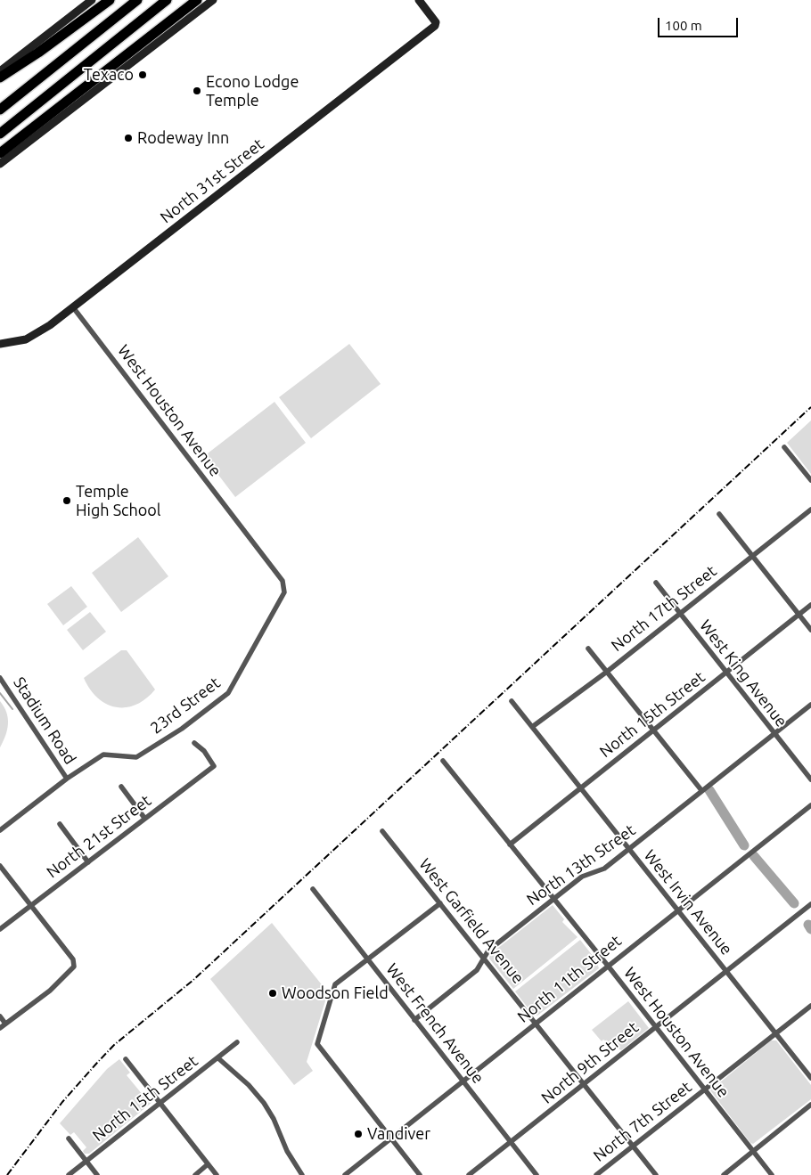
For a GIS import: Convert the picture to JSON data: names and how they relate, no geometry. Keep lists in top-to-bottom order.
{
  "streets": {
    "street": [
      "North 31st Street",
      "West Houston Avenue",
      "North 17th Street",
      "West King Avenue",
      "23rd Street",
      "North 15th Street",
      "Stadium Road",
      "North 21st Street",
      "North 13th Street",
      "West Irvin Avenue",
      "West Garfield Avenue",
      "North 11th Street",
      "West French Avenue",
      "North 9th Street",
      "North 7th Street"
    ]
  },
  "crossings": [
    ["North 31st Street", "West Houston Avenue"],
    ["West Houston Avenue", "23rd Street"],
    ["West Houston Avenue", "North 15th Street"],
    ["West Houston Avenue", "North 13th Street"],
    ["West Houston Avenue", "North 11th Street"],
    ["West Houston Avenue", "North 9th Street"],
    ["West Houston Avenue", "North 7th Street"],
    ["North 17th Street", "West King Avenue"],
    ["North 17th Street", "West Irvin Avenue"],
    ["West King Avenue", "North 15th Street"],
    ["West King Avenue", "North 13th Street"],
    ["23rd Street", "Stadium Road"],
    ["North 15th Street", "West Irvin Avenue"],
    ["North 13th Street", "West Irvin Avenue"],
    ["North 13th Street", "West Garfield Avenue"],
    ["North 13th Street", "West French Avenue"],
    ["West Irvin Avenue", "North 11th Street"],
    ["West Irvin Avenue", "North 9th Street"],
    ["West Irvin Avenue", "North 7th Street"],
    ["West Garfield Avenue", "North 11th Street"],
    ["West Garfield Avenue", "North 9th Street"],
    ["West Garfield Avenue", "North 7th Street"],
    ["North 11th Street", "West French Avenue"],
    ["West French Avenue", "North 9th Street"]
  ],
  "places": [
    "Texaco",
    "Econo Lodge Temple",
    "Rodeway Inn",
    "Temple High School",
    "Woodson Field",
    "Vandiver"
  ],
  "scale_bar": "100 m"
}
